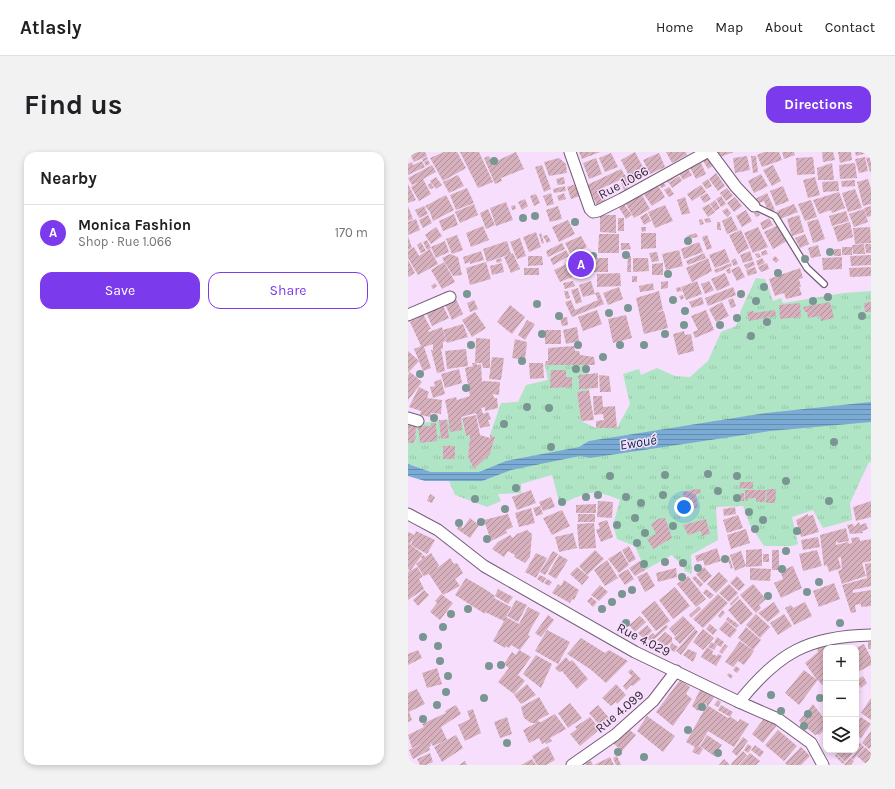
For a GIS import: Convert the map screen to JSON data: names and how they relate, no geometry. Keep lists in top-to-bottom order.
{
  "streets": {
    "street": ["Rue 1.066", "Rue 4.029", "Rue 4.099"]
  },
  "crossings": [
    ["Rue 4.029", "Rue 4.099"]
  ],
  "water": ["Ewoué"],
  "page": {
    "header": "Atlasly",
    "nav": [
      "Home",
      "Map",
      "About",
      "Contact"
    ],
    "buttons": [
      "Directions",
      ["Save", "Share"]
    ],
    "title": "Find us",
    "heading": "Nearby",
    "list": [
      {
        "mark": "A",
        "name": "Monica Fashion",
        "note": "Shop · Rue 1.066",
        "value": "170 m"
      }
    ],
    "pins": "A",
    "map_buttons": ["+", "−"]
  }
}
